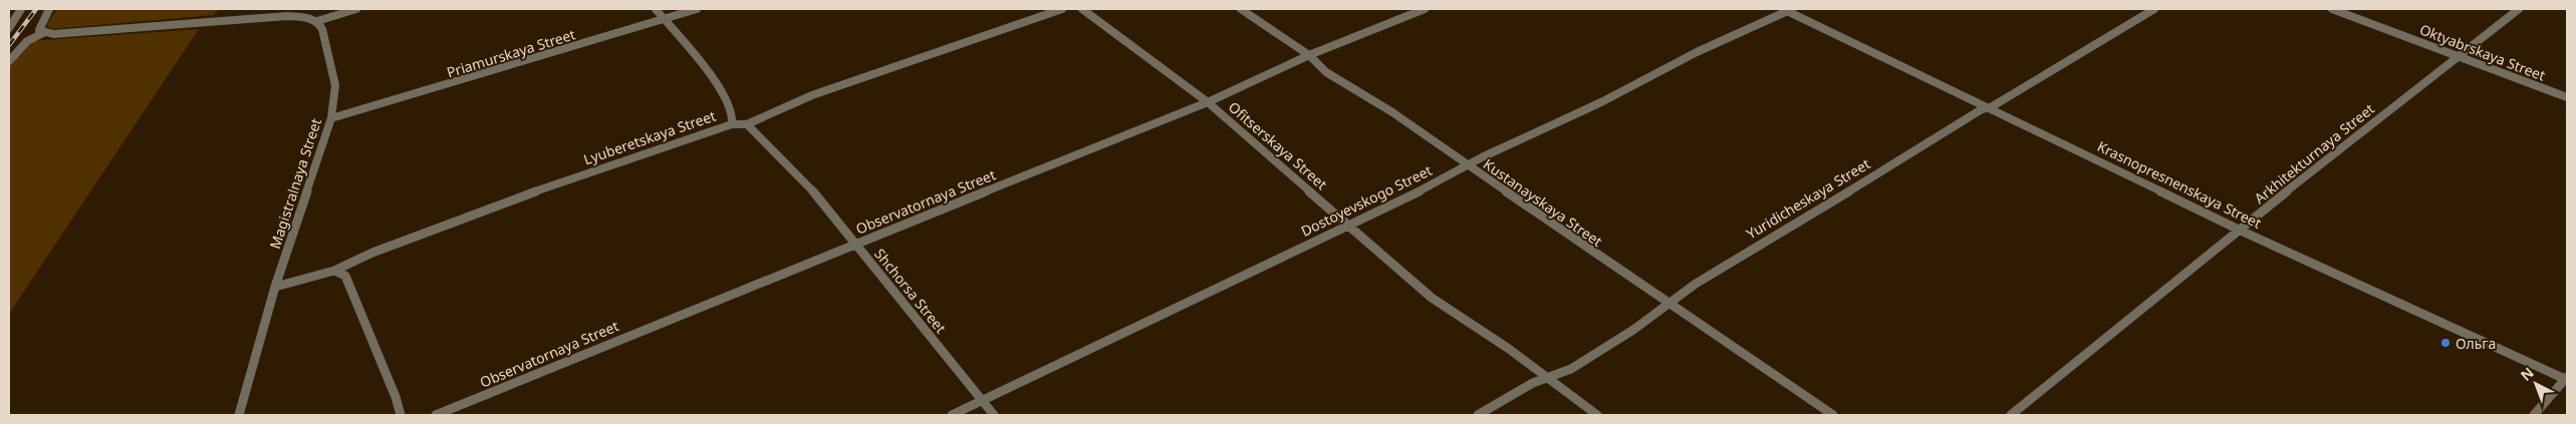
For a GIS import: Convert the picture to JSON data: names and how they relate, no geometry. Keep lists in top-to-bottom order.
{
  "streets": {
    "street": [
      "Oktyabrskaya Street",
      "Priamurskaya Street",
      "Lyuberetskaya Street",
      "Ofitserskaya Street",
      "Arkhitekturnaya Street",
      "Magistralnaya Street",
      "Krasnopresnenskaya Street",
      "Yuridicheskaya Street",
      "Dostoyevskogo Street",
      "Observatornaya Street",
      "Kustanayskaya Street",
      "Shchorsa Street"
    ]
  },
  "crossings": [
    ["Oktyabrskaya Street", "Arkhitekturnaya Street"],
    ["Priamurskaya Street", "Magistralnaya Street"],
    ["Lyuberetskaya Street", "Magistralnaya Street"],
    ["Ofitserskaya Street", "Yuridicheskaya Street"],
    ["Ofitserskaya Street", "Dostoyevskogo Street"],
    ["Ofitserskaya Street", "Observatornaya Street"],
    ["Arkhitekturnaya Street", "Krasnopresnenskaya Street"],
    ["Krasnopresnenskaya Street", "Yuridicheskaya Street"],
    ["Krasnopresnenskaya Street", "Dostoyevskogo Street"],
    ["Yuridicheskaya Street", "Kustanayskaya Street"],
    ["Dostoyevskogo Street", "Kustanayskaya Street"],
    ["Dostoyevskogo Street", "Shchorsa Street"],
    ["Observatornaya Street", "Kustanayskaya Street"],
    ["Observatornaya Street", "Shchorsa Street"]
  ],
  "places": ["Ольга"],
  "north": "top left"
}
